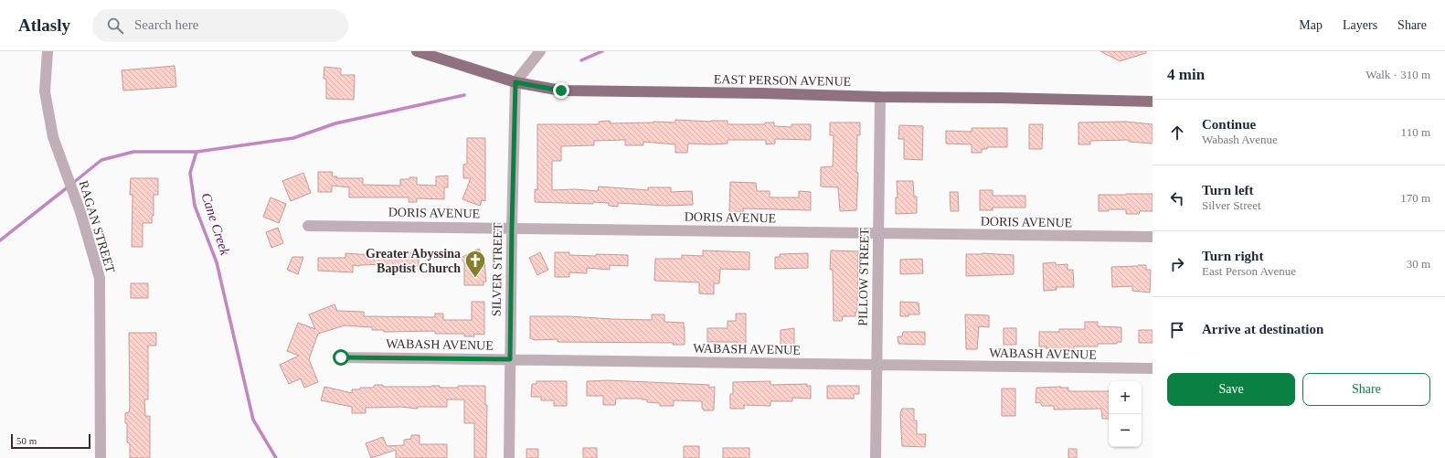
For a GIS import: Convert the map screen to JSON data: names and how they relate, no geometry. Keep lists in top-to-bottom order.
{
  "streets": {
    "main road": ["EAST PERSON AVENUE"],
    "street": [
      "DORIS AVENUE",
      "RAGAN STREET",
      "SILVER STREET",
      "PILLOW STREET",
      "WABASH AVENUE"
    ]
  },
  "crossings": [
    ["EAST PERSON AVENUE", "SILVER STREET"],
    ["EAST PERSON AVENUE", "PILLOW STREET"],
    ["DORIS AVENUE", "SILVER STREET"],
    ["DORIS AVENUE", "PILLOW STREET"],
    ["SILVER STREET", "WABASH AVENUE"],
    ["PILLOW STREET", "WABASH AVENUE"]
  ],
  "water": ["Cane Creek"],
  "places": {
    "church": ["Greater Abyssina Baptist Church"]
  },
  "scale_bar": "50 m",
  "page": {
    "header": "Atlasly",
    "search": "Search here",
    "nav": ["Map", "Layers", "Share"],
    "heading": ["4 min", "Walk · 310 m"],
    "list": [
      ["Continue", "Wabash Avenue", "110 m"],
      ["Turn left", "Silver Street", "170 m"],
      ["Turn right", "East Person Avenue", "30 m"],
      "Arrive at destination"
    ],
    "buttons": ["Save", "Share"],
    "map_buttons": ["+", "−"],
    "scale": "50 m"
  }
}
